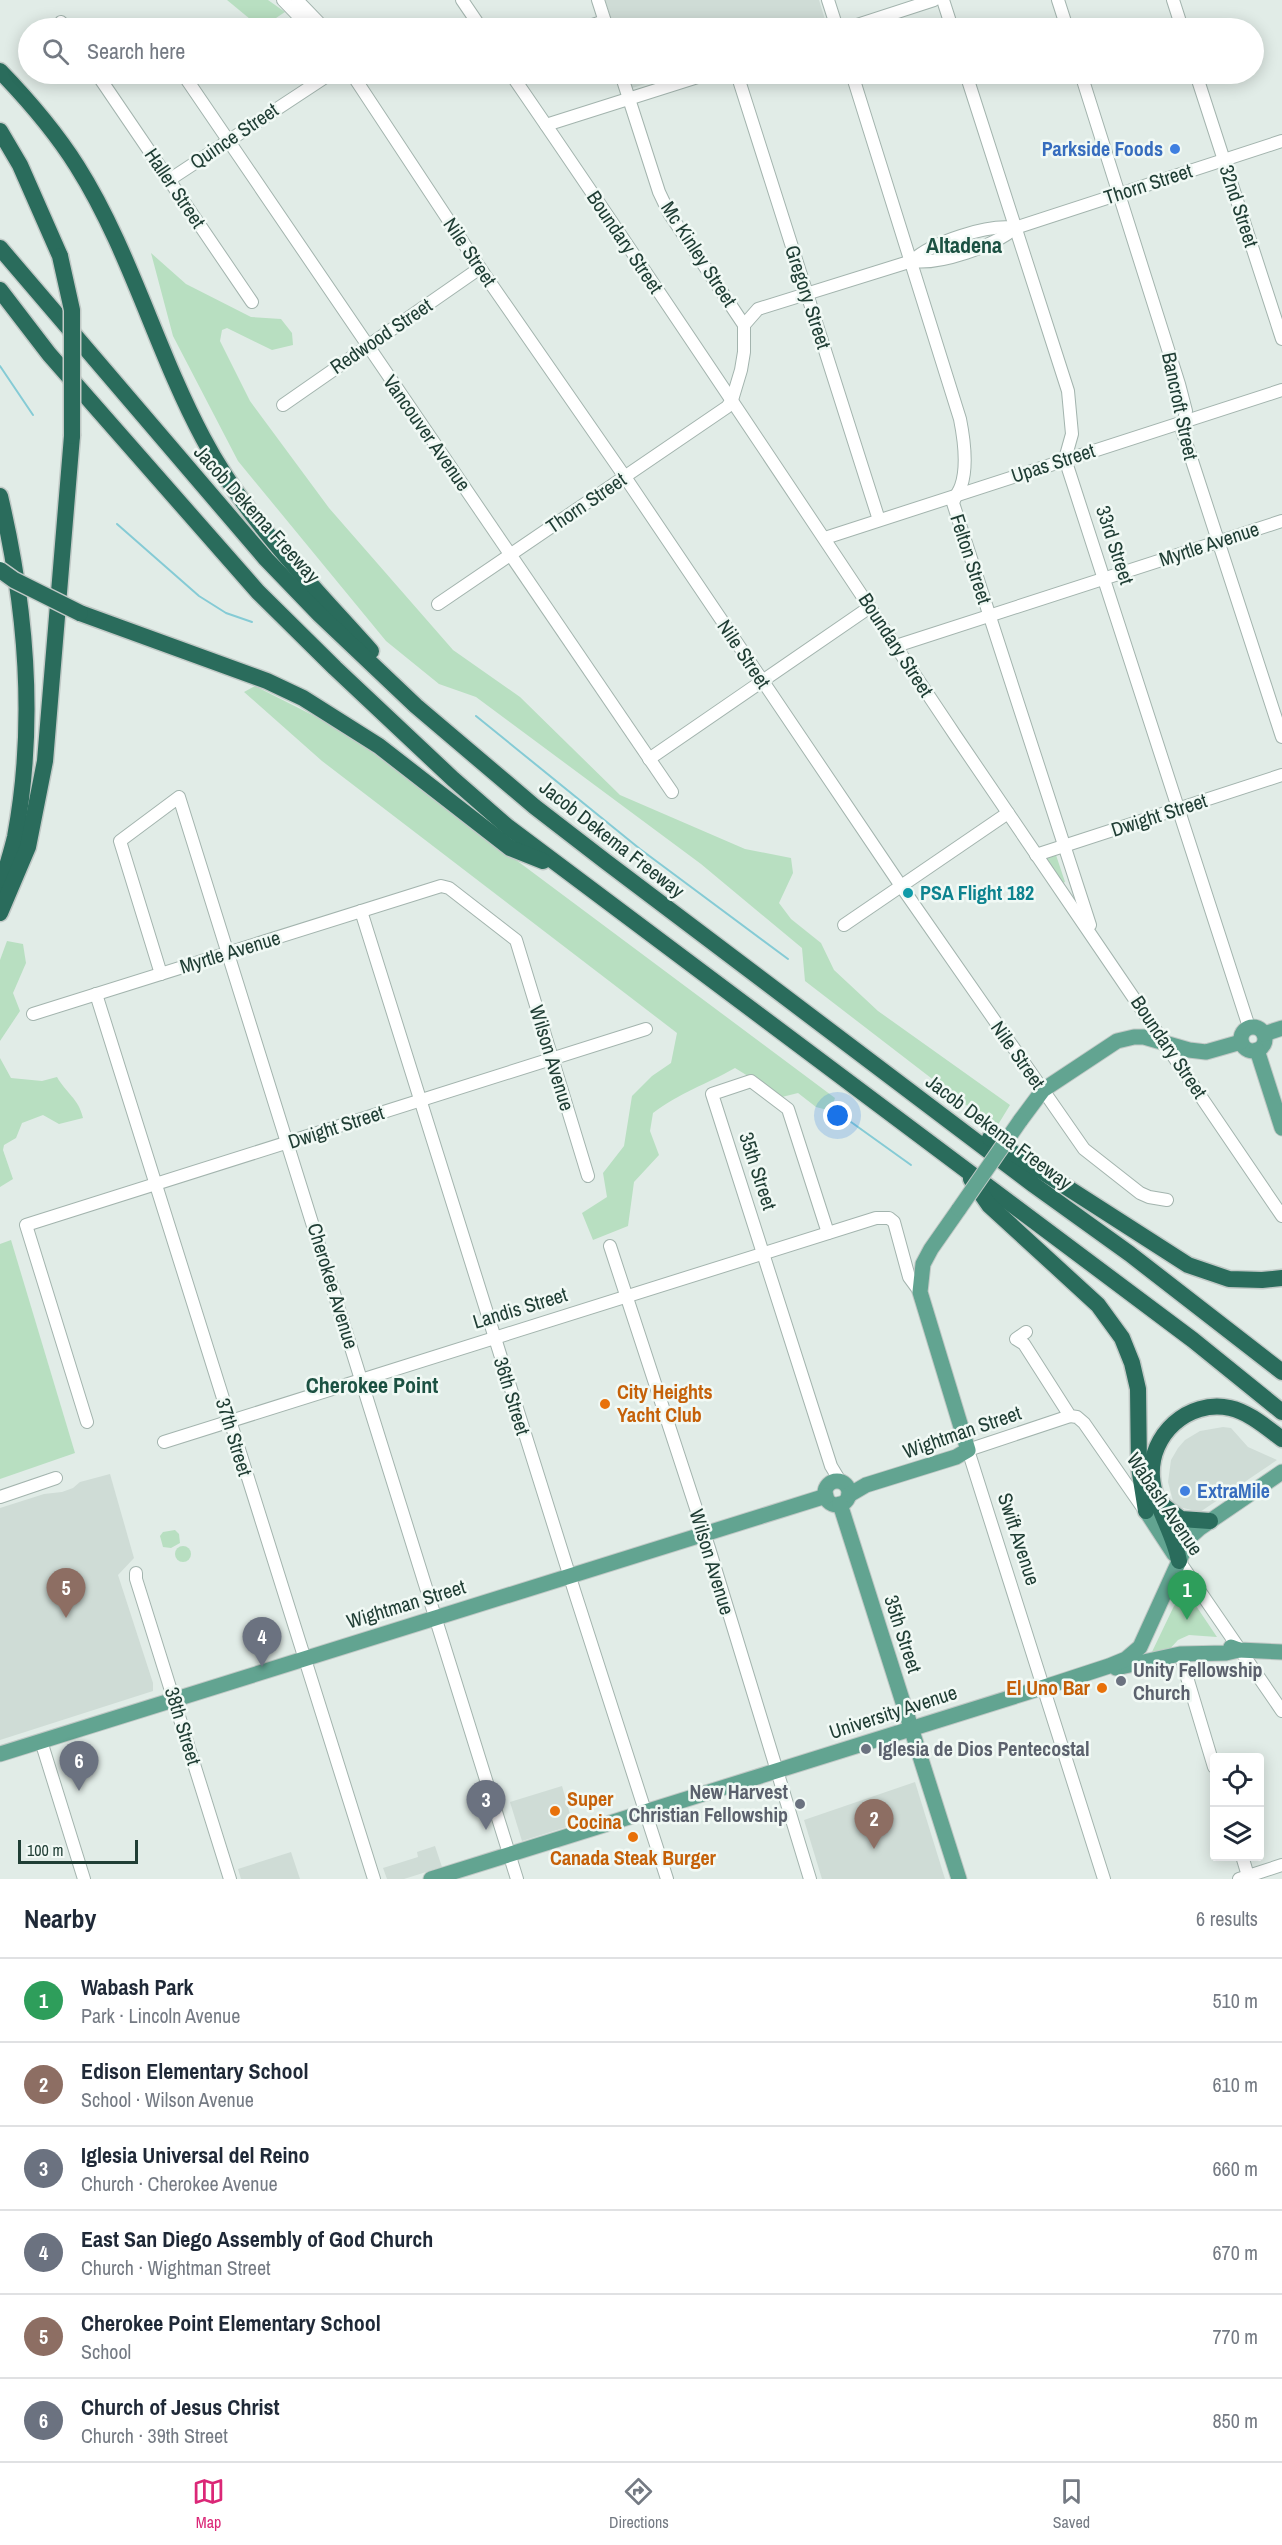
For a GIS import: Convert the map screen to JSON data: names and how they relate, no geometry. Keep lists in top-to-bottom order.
{
  "streets": {
    "highway": ["Jacob Dekema Freeway"],
    "main road": [
      "35th Street",
      "Wightman Street",
      "Swift Avenue",
      "University Avenue"
    ],
    "street": [
      "Quince Street",
      "Thorn Street",
      "Haller Street",
      "32nd Street",
      "Boundary Street",
      "Nile Street",
      "Mc Kinley Street",
      "Gregory Street",
      "Redwood Street",
      "Bancroft Street",
      "Vancouver Avenue",
      "Upas Street",
      "Myrtle Avenue",
      "33rd Street",
      "Felton Street",
      "Dwight Street",
      "Wilson Avenue",
      "Cherokee Avenue",
      "Landis Street",
      "36th Street",
      "37th Street",
      "Wabash Avenue",
      "38th Street"
    ]
  },
  "crossings": [
    ["Quince Street", "Haller Street"],
    ["Quince Street", "Vancouver Avenue"],
    ["Thorn Street", "32nd Street"],
    ["Thorn Street", "Boundary Street"],
    ["Thorn Street", "Nile Street"],
    ["Thorn Street", "Mc Kinley Street"],
    ["Thorn Street", "Gregory Street"],
    ["Thorn Street", "Bancroft Street"],
    ["Thorn Street", "Vancouver Avenue"],
    ["Thorn Street", "Felton Street"],
    ["Boundary Street", "Mc Kinley Street"],
    ["Boundary Street", "Upas Street"],
    ["Boundary Street", "Myrtle Avenue"],
    ["Boundary Street", "Felton Street"],
    ["Boundary Street", "Dwight Street"],
    ["Nile Street", "Redwood Street"],
    ["Gregory Street", "Upas Street"],
    ["Redwood Street", "Vancouver Avenue"],
    ["Bancroft Street", "Upas Street"],
    ["Bancroft Street", "Myrtle Avenue"],
    ["Upas Street", "33rd Street"],
    ["Upas Street", "Felton Street"],
    ["Myrtle Avenue", "33rd Street"],
    ["Myrtle Avenue", "Felton Street"],
    ["Myrtle Avenue", "Wilson Avenue"],
    ["Myrtle Avenue", "Cherokee Avenue"],
    ["Myrtle Avenue", "36th Street"],
    ["Myrtle Avenue", "37th Street"],
    ["33rd Street", "Dwight Street"],
    ["Felton Street", "Dwight Street"],
    ["Dwight Street", "Wilson Avenue"],
    ["Dwight Street", "Cherokee Avenue"],
    ["Dwight Street", "36th Street"],
    ["Dwight Street", "37th Street"],
    ["Wilson Avenue", "Landis Street"],
    ["Wilson Avenue", "Wightman Street"],
    ["Wilson Avenue", "University Avenue"],
    ["35th Street", "Landis Street"],
    ["35th Street", "Wightman Street"],
    ["35th Street", "University Avenue"],
    ["Cherokee Avenue", "Landis Street"],
    ["Cherokee Avenue", "Wightman Street"],
    ["Cherokee Avenue", "University Avenue"],
    ["Landis Street", "36th Street"],
    ["Landis Street", "37th Street"],
    ["Landis Street", "Swift Avenue"],
    ["36th Street", "Wightman Street"],
    ["36th Street", "University Avenue"],
    ["Wightman Street", "37th Street"],
    ["Wightman Street", "Wabash Avenue"],
    ["Wightman Street", "Swift Avenue"],
    ["Wightman Street", "38th Street"],
    ["Wabash Avenue", "University Avenue"],
    ["Swift Avenue", "University Avenue"]
  ],
  "districts": ["Altadena", "Cherokee Point"],
  "places": [
    "Parkside Foods",
    "PSA Flight 182",
    "City Heights Yacht Club",
    "ExtraMile",
    "Unity Fellowship Church",
    "El Uno Bar",
    "Iglesia de Dios Pentecostal",
    "New Harvest Christian Fellowship",
    "Super Cocina",
    "Canada Steak Burger"
  ],
  "scale_bar": "100 m",
  "page": {
    "search": "Search here",
    "pins": [
      "5",
      "1",
      "4",
      "6",
      "3",
      "2"
    ],
    "scale": "100 m",
    "heading": ["Nearby", "6 results"],
    "list": [
      {
        "mark": "1",
        "name": "Wabash Park",
        "note": "Park · Lincoln Avenue",
        "value": "510 m"
      },
      {
        "mark": "2",
        "name": "Edison Elementary School",
        "note": "School · Wilson Avenue",
        "value": "610 m"
      },
      {
        "mark": "3",
        "name": "Iglesia Universal del Reino",
        "note": "Church · Cherokee Avenue",
        "value": "660 m"
      },
      {
        "mark": "4",
        "name": "East San Diego Assembly of God Church",
        "note": "Church · Wightman Street",
        "value": "670 m"
      },
      {
        "mark": "5",
        "name": "Cherokee Point Elementary School",
        "note": "School",
        "value": "770 m"
      },
      {
        "mark": "6",
        "name": "Church of Jesus Christ",
        "note": "Church · 39th Street",
        "value": "850 m"
      }
    ],
    "nav": ["Map", "Directions", "Saved"]
  }
}
